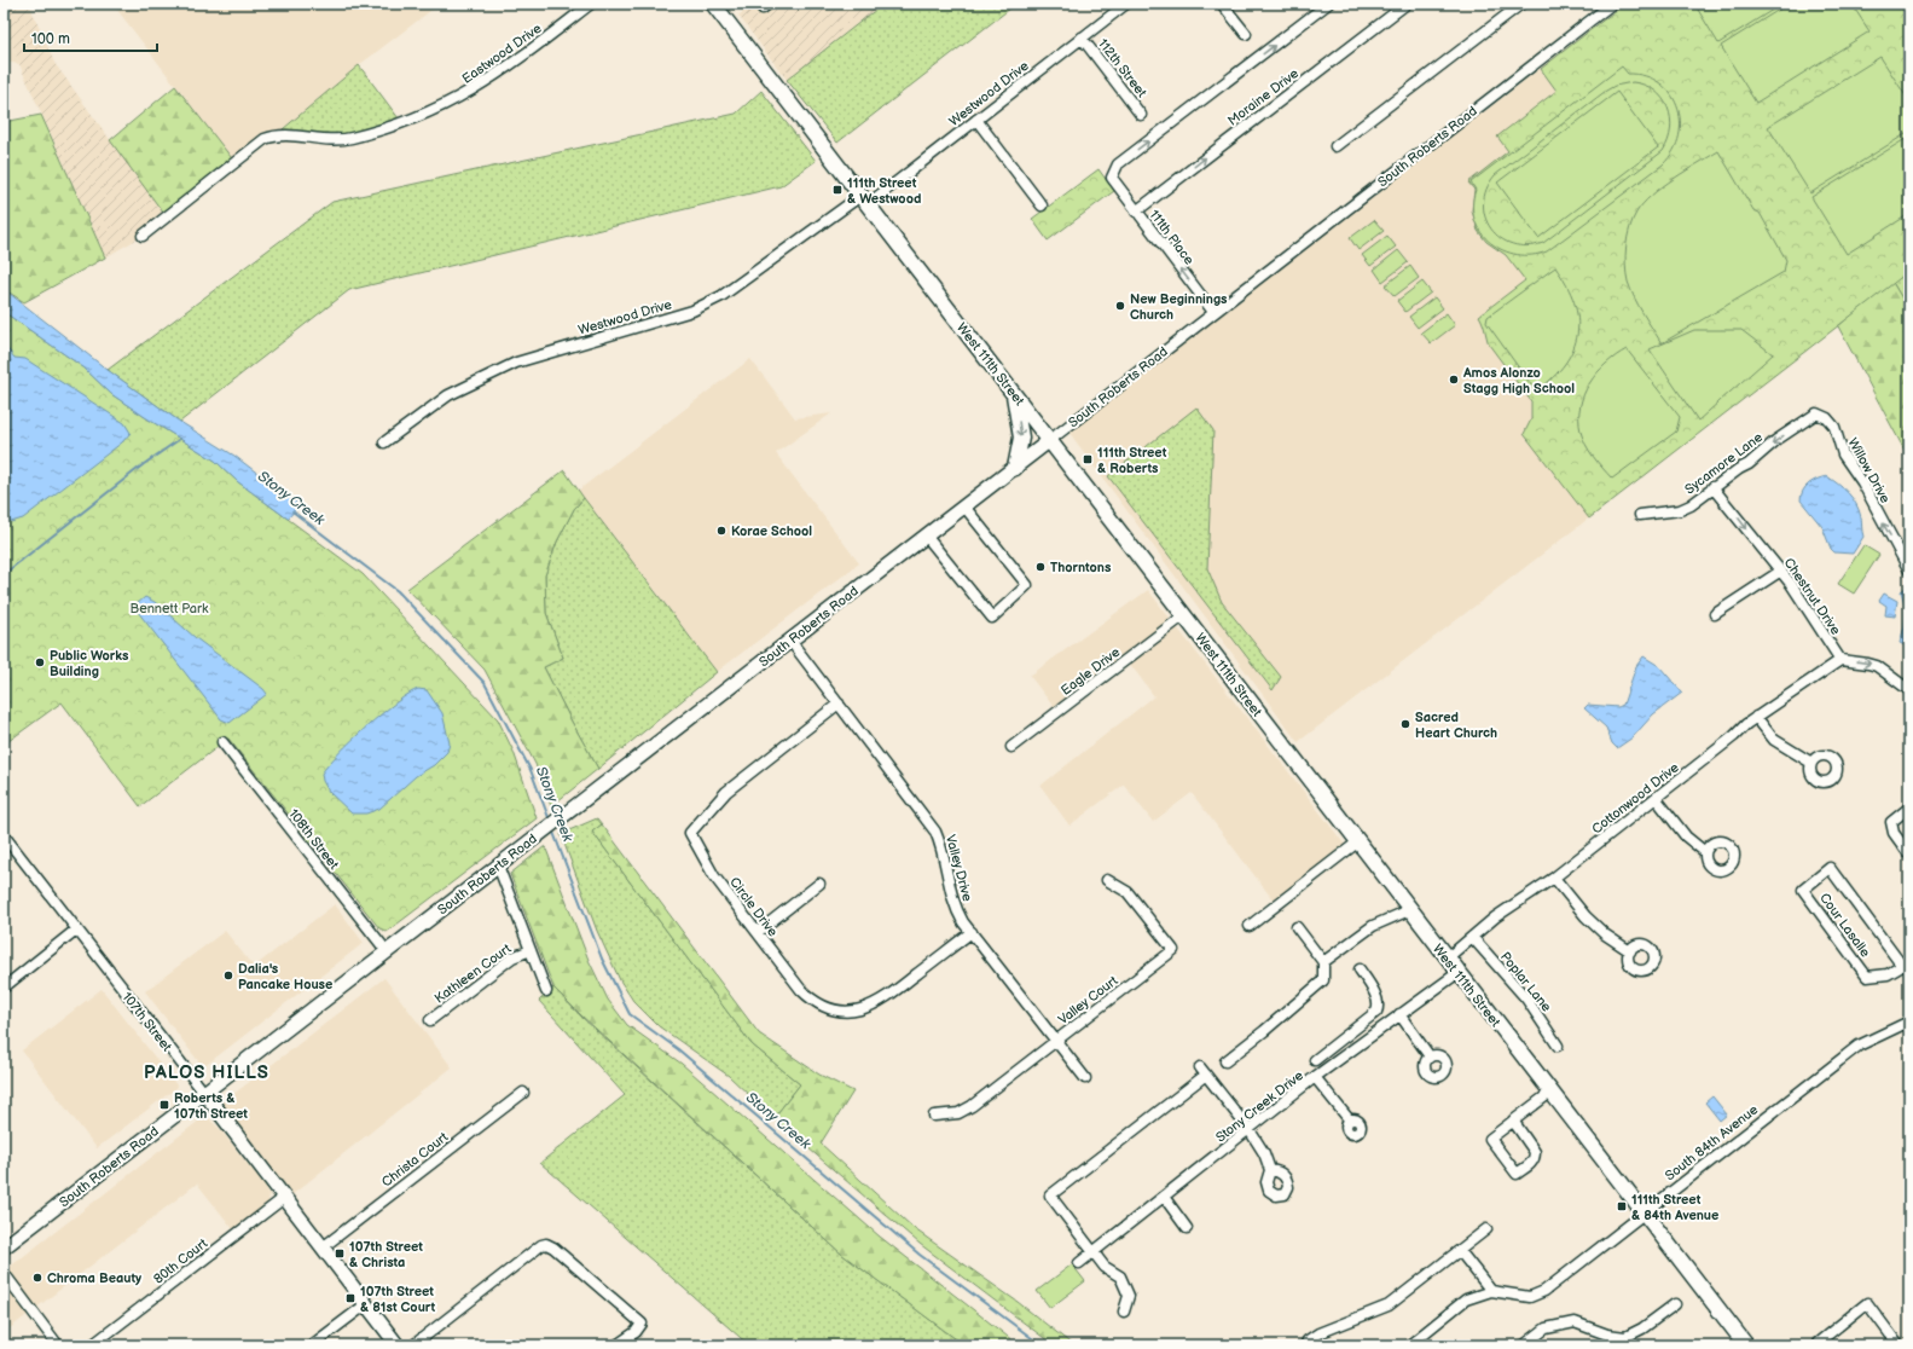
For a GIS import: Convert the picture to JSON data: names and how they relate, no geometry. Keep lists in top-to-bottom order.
{
  "streets": {
    "main road": ["West 111th Street"],
    "street": [
      "Eastwood Drive",
      "112th Street",
      "Westwood Drive",
      "Moraine Drive",
      "South Roberts Road",
      "111th Place",
      "Sycamore Lane",
      "Willow Drive",
      "Chestnut Drive",
      "Eagle Drive",
      "Cottonwood Drive",
      "108th Street",
      "Valley Drive",
      "Circle Drive",
      "Cour Lasalle",
      "Kathleen Court",
      "Poplar Lane",
      "Valley Court",
      "107th Street",
      "Stony Creek Drive",
      "South 84th Avenue",
      "Christa Court",
      "80th Court"
    ]
  },
  "crossings": [
    ["112th Street", "Westwood Drive"],
    ["Westwood Drive", "West 111th Street"],
    ["Moraine Drive", "111th Place"],
    ["South Roberts Road", "111th Place"],
    ["South Roberts Road", "West 111th Street"],
    ["South Roberts Road", "108th Street"],
    ["South Roberts Road", "Valley Drive"],
    ["South Roberts Road", "107th Street"],
    ["West 111th Street", "Eagle Drive"],
    ["West 111th Street", "Cottonwood Drive"],
    ["West 111th Street", "Stony Creek Drive"],
    ["West 111th Street", "South 84th Avenue"],
    ["Sycamore Lane", "Willow Drive"],
    ["Sycamore Lane", "Chestnut Drive"],
    ["Chestnut Drive", "Cottonwood Drive"],
    ["Cottonwood Drive", "Poplar Lane"],
    ["Valley Drive", "Circle Drive"],
    ["Valley Drive", "Valley Court"],
    ["107th Street", "Christa Court"],
    ["107th Street", "80th Court"]
  ],
  "one_way": ["Sycamore Lane", "Willow Drive", "Chestnut Drive"],
  "districts": ["PALOS HILLS"],
  "water": ["Stony Creek"],
  "parks": ["Bennett Park"],
  "places": {
    "transit": [
      "111th Street & Westwood",
      "111th Street & Roberts",
      "Roberts & 107th Street",
      "111th Street & 84th Avenue",
      "107th Street & Christa",
      "107th Street & 81st Court"
    ],
    "other": [
      "New Beginnings Church",
      "Amos Alonzo Stagg High School",
      "Korae School",
      "Thorntons",
      "Public Works Building",
      "Sacred Heart Church",
      "Dalia's Pancake House",
      "Chroma Beauty"
    ]
  },
  "scale_bar": "100 m"
}
